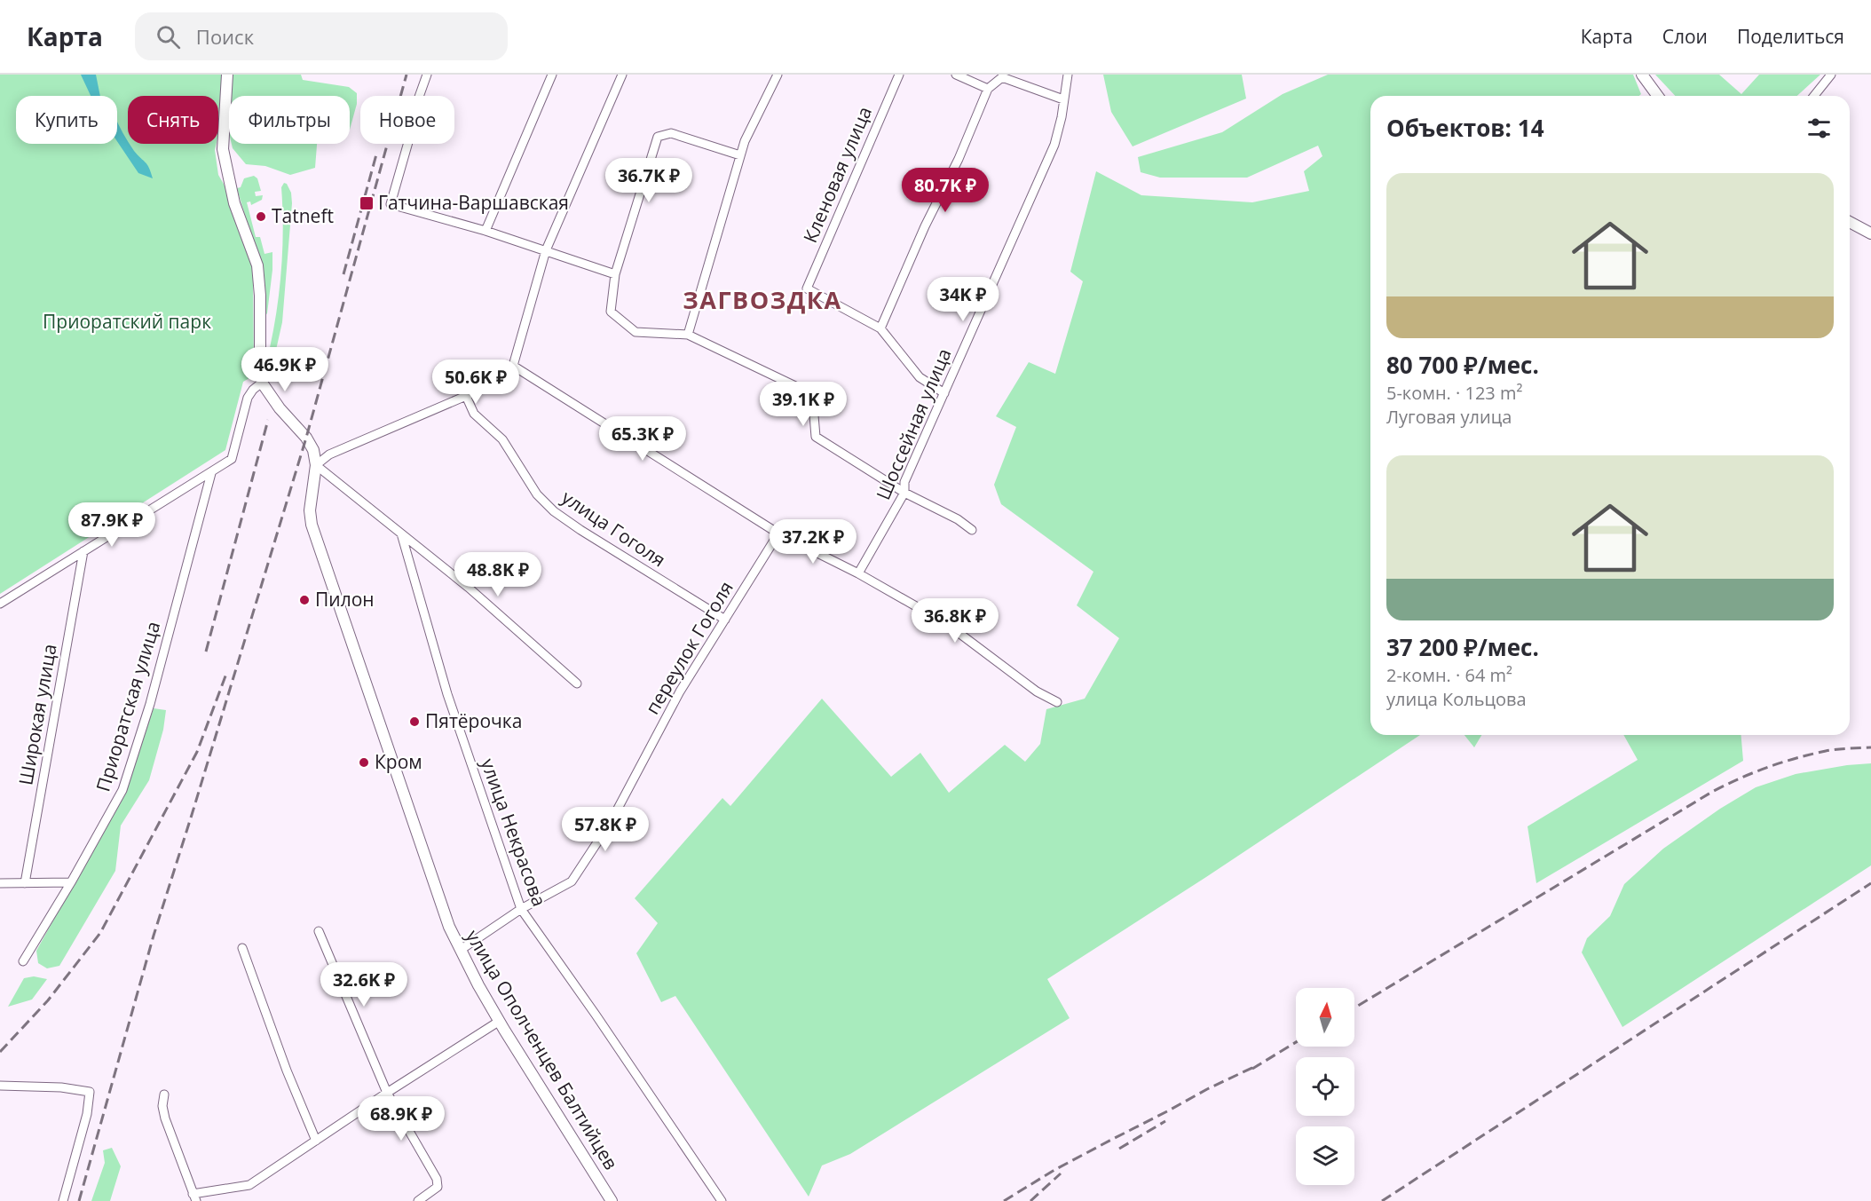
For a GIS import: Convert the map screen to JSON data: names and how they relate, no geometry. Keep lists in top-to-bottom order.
{
  "streets": {
    "main road": ["улица Ополченцев Балтийцев"],
    "street": [
      "Кленовая улица",
      "Шоссейная улица",
      "улица Гоголя",
      "переулок Гоголя",
      "Приоратская улица",
      "Широкая улица",
      "улица Некрасова"
    ]
  },
  "crossings": [
    ["улица Гоголя", "переулок Гоголя"],
    ["переулок Гоголя", "улица Некрасова"],
    ["переулок Гоголя", "улица Ополченцев Балтийцев"]
  ],
  "districts": ["ЗАГВОЗДКА"],
  "parks": ["Приоратский парк"],
  "places": {
    "transit": ["Гатчина-Варшавская"],
    "other": [
      "Tatneft",
      "Пилон",
      "Пятёрочка",
      "Кром"
    ]
  },
  "north": "top",
  "page": {
    "header": "Карта",
    "search": "Поиск",
    "nav": ["Карта", "Слои", "Поделиться"],
    "chip": [
      "Купить",
      "Снять",
      "Фильтры",
      "Новое"
    ],
    "heading": "Объектов: 14",
    "price": [
      "36.7K ₽",
      "80.7K ₽",
      "34K ₽",
      "46.9K ₽",
      "50.6K ₽",
      "39.1K ₽",
      "65.3K ₽",
      "87.9K ₽",
      "37.2K ₽",
      "48.8K ₽",
      "36.8K ₽",
      "57.8K ₽",
      "32.6K ₽",
      "68.9K ₽"
    ],
    "list": [
      {
        "name": "80 700 ₽/мес.",
        "note": "5-комн. · 123 m² · Луговая улица"
      },
      {
        "name": "37 200 ₽/мес.",
        "note": "2-комн. · 64 m² · улица Кольцова"
      }
    ]
  }
}
